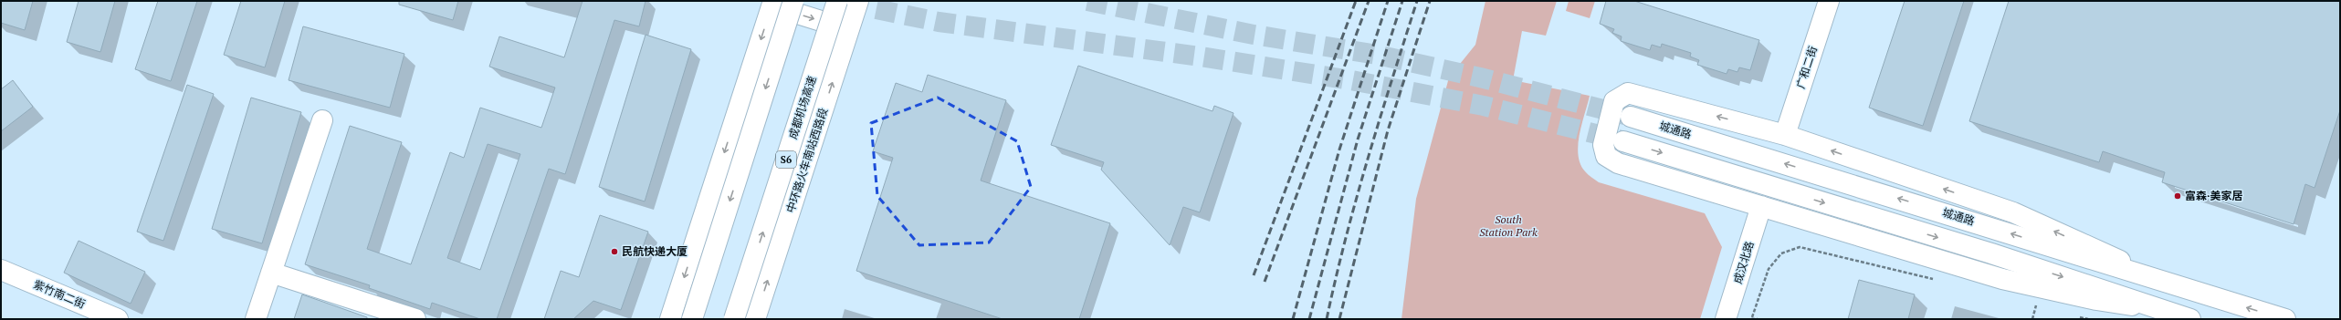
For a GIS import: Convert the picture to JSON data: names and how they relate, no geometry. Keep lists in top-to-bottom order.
{
  "streets": {
    "main road": [
      "广和二街",
      "成都机场高速",
      "城通路",
      "S6",
      "中环路火车南站西路段",
      "成汉北路",
      "紫竹南二街"
    ]
  },
  "parks": ["South Station Park"],
  "places": ["富森·美家居", "民航快递大厦"]
}
